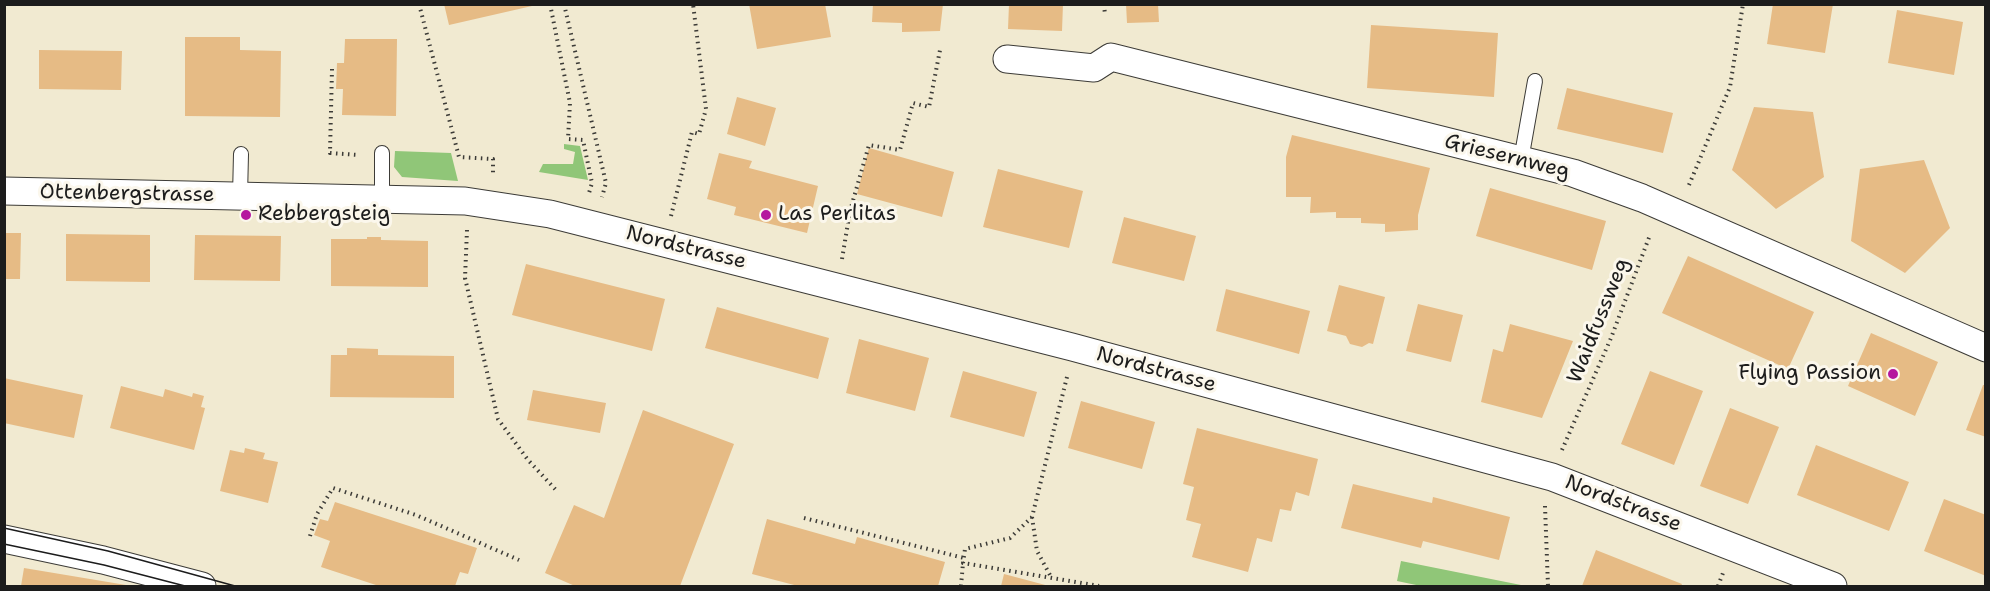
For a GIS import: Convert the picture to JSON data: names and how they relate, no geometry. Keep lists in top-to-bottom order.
{
  "streets": {
    "street": ["Griesernweg", "Ottenbergstrasse", "Nordstrasse"],
    "path": ["Waidfussweg"]
  },
  "crossings": [
    ["Ottenbergstrasse", "Nordstrasse"]
  ],
  "places": ["Rebbergsteig", "Las Perlitas", "Flying Passion"]
}
